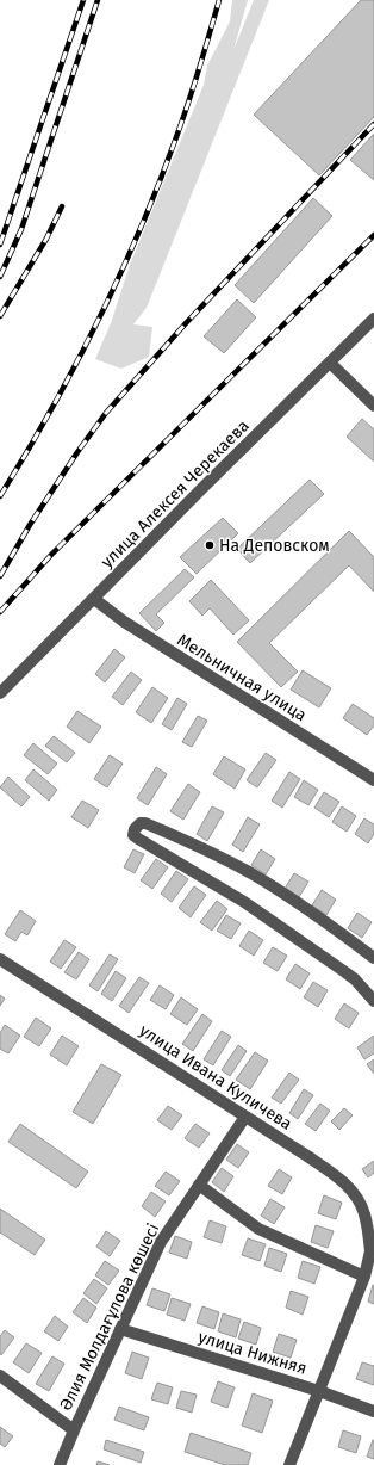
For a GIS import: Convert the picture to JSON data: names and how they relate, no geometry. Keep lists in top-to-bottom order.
{
  "streets": {
    "street": [
      "улица Алексея Черекаева",
      "Мельничная улица",
      "улица Ивана Куличева",
      "Әлия Молдағұлова көшесі",
      "улица Нижняя"
    ]
  },
  "crossings": [
    ["улица Алексея Черекаева", "Мельничная улица"],
    ["улица Ивана Куличева", "Әлия Молдағұлова көшесі"],
    ["Әлия Молдағұлова көшесі", "улица Нижняя"]
  ],
  "places": ["На Деповском"]
}
